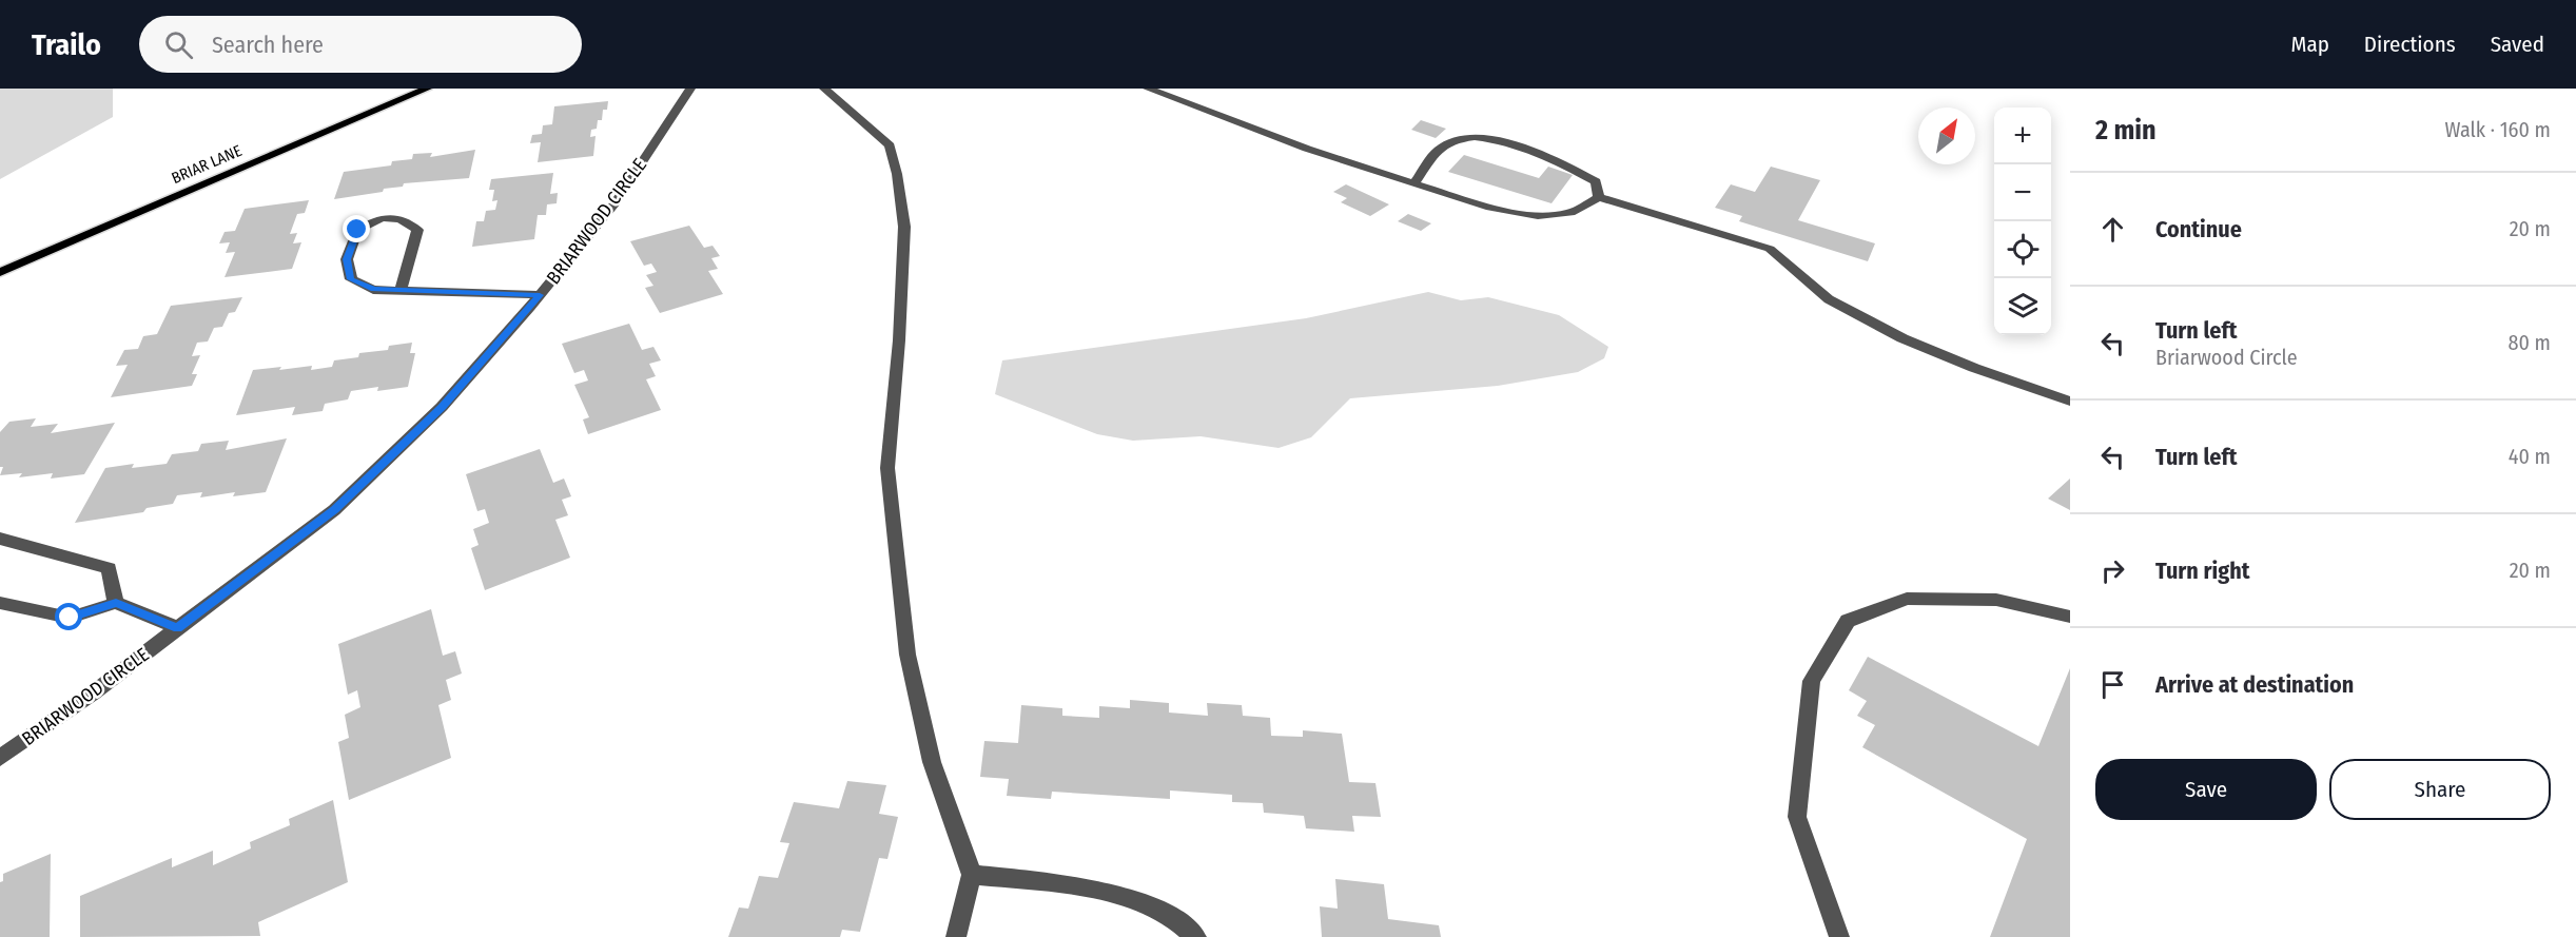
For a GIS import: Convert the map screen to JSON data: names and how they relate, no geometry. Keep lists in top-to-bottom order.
{
  "streets": {
    "main road": ["BRIAR LANE"],
    "street": ["BRIARWOOD CIRCLE"]
  },
  "north": "top right",
  "page": {
    "header": "Trailo",
    "search": "Search here",
    "nav": ["Map", "Directions", "Saved"],
    "heading": ["2 min", "Walk · 160 m"],
    "map_buttons": ["+", "−"],
    "list": [
      ["Continue", "20 m"],
      ["Turn left", "Briarwood Circle", "80 m"],
      ["Turn left", "40 m"],
      ["Turn right", "20 m"],
      "Arrive at destination"
    ],
    "buttons": ["Save", "Share"]
  }
}
